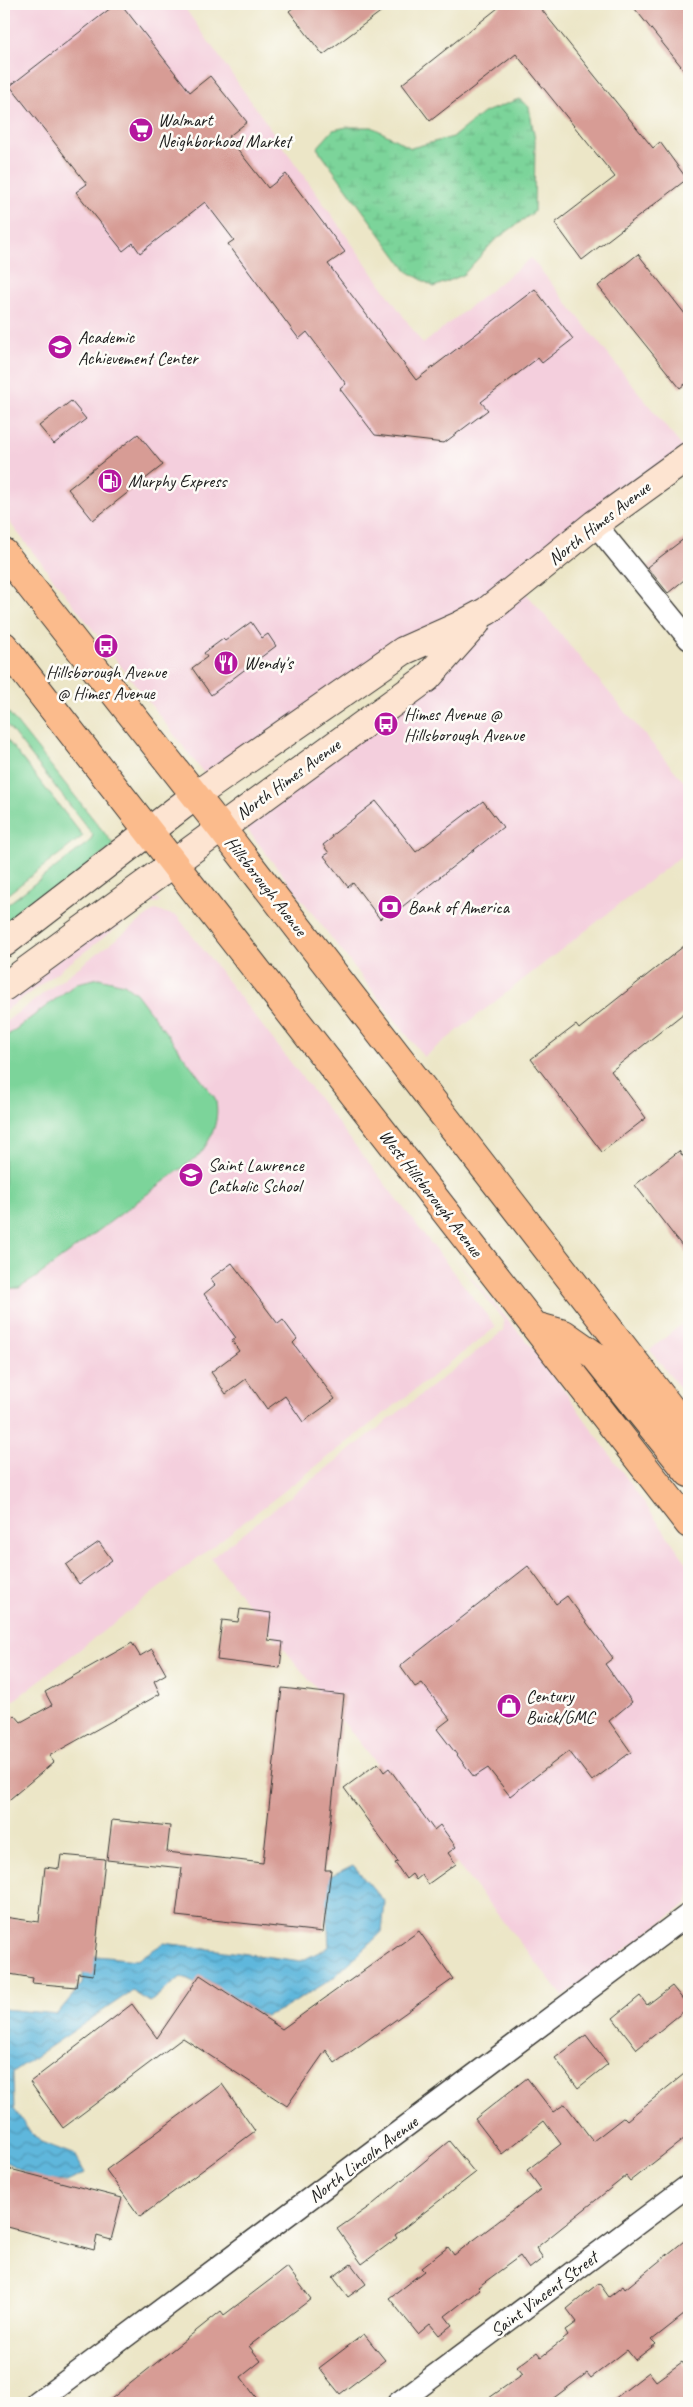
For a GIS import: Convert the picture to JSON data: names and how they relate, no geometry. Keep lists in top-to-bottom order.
{
  "streets": {
    "main road": ["Hillsborough Avenue", "West Hillsborough Avenue"],
    "street": ["North Himes Avenue", "North Lincoln Avenue", "Saint Vincent Street"]
  },
  "crossings": [
    ["North Himes Avenue", "Hillsborough Avenue"],
    ["North Himes Avenue", "West Hillsborough Avenue"]
  ],
  "places": {
    "supermarket": ["Walmart Neighborhood Market"],
    "school or university": ["Academic Achievement Center", "Saint Lawrence Catholic School"],
    "fuel station": ["Murphy Express"],
    "bus stop": ["Hillsborough Avenue @ Himes Avenue", "Himes Avenue @ Hillsborough Avenue"],
    "restaurant": ["Wendy's"],
    "bank": ["Bank of America"],
    "shop": ["Century Buick/GMC"]
  }
}
